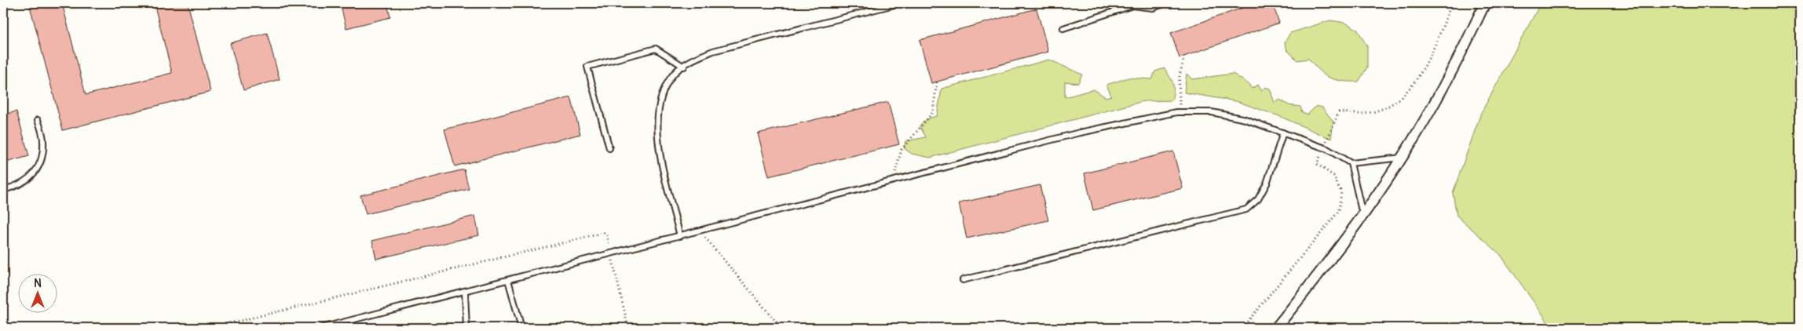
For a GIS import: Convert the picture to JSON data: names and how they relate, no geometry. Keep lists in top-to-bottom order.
{
  "north": "top"
}
